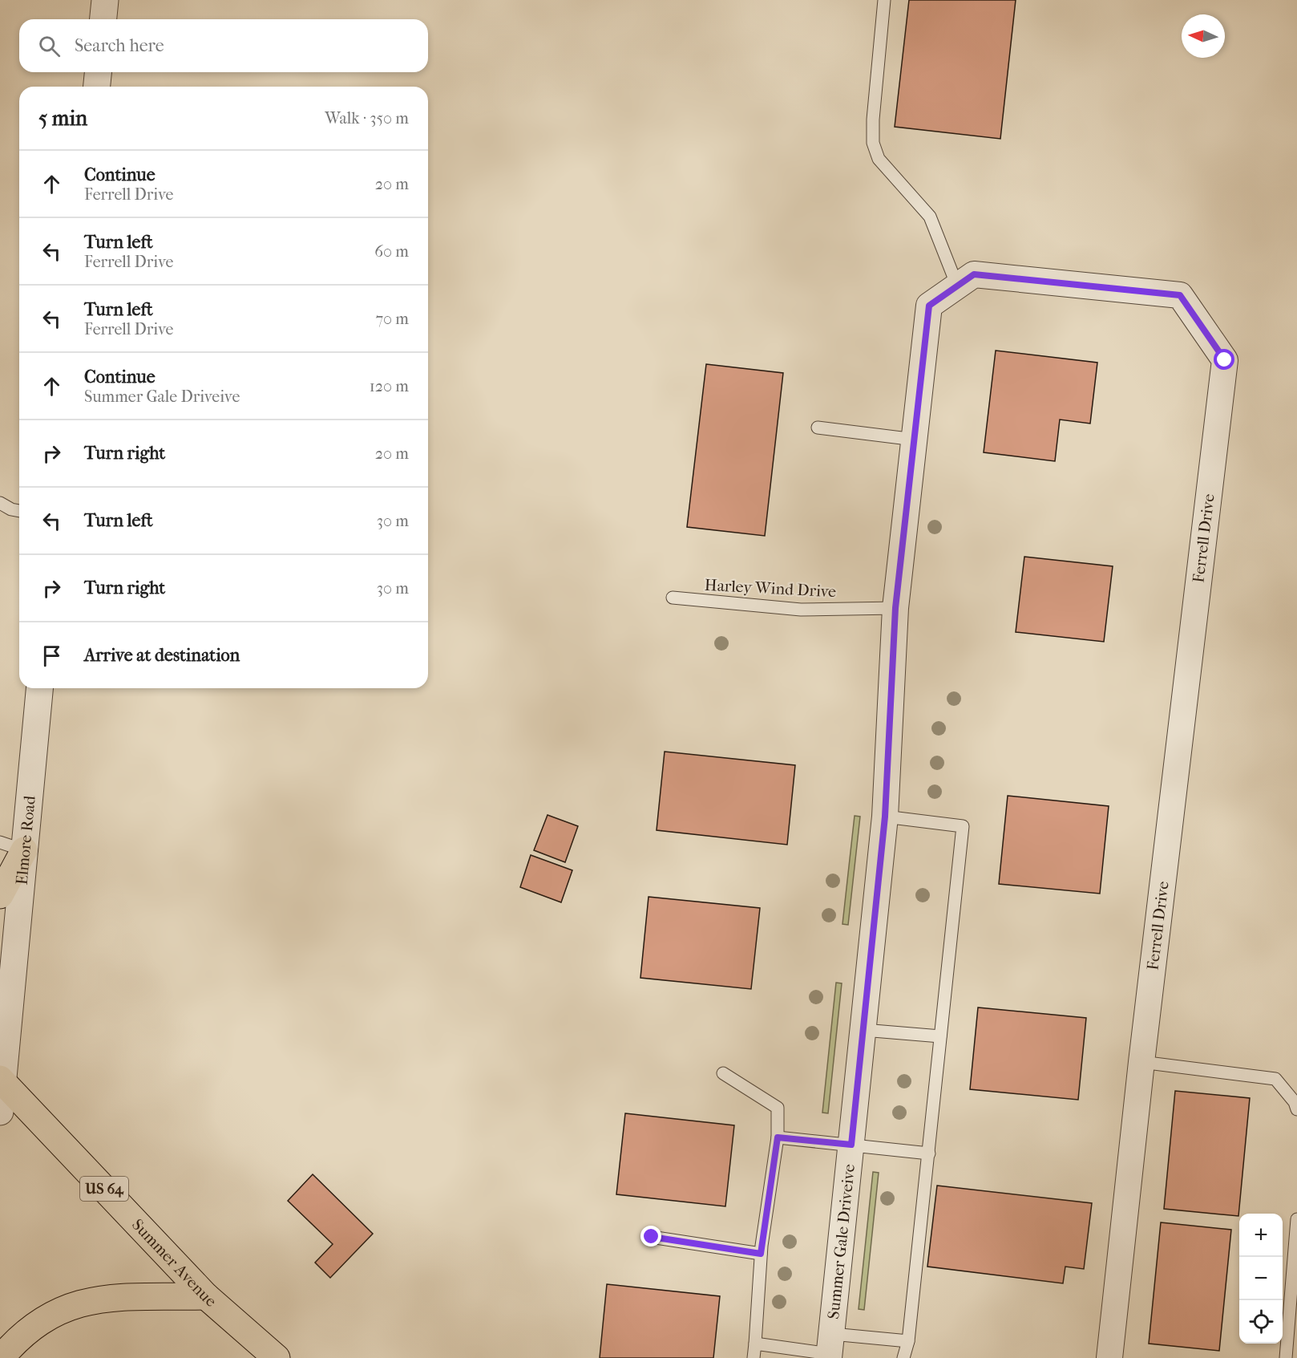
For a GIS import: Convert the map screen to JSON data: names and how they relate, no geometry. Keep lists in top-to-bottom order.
{
  "streets": {
    "main road": ["US 64", "Summer Avenue"],
    "street": ["Ferrell Drive", "Elmore Road", "Summer Gale Driveive"],
    "lane": ["Harley Wind Drive"]
  },
  "crossings": [
    ["Ferrell Drive", "Harley Wind Drive"],
    ["Ferrell Drive", "Summer Gale Driveive"],
    ["Harley Wind Drive", "Summer Gale Driveive"],
    ["Elmore Road", "Summer Avenue"]
  ],
  "north": "left",
  "page": {
    "search": "Search here",
    "heading": ["5 min", "Walk · 350 m"],
    "list": [
      ["Continue", "Ferrell Drive", "20 m"],
      ["Turn left", "Ferrell Drive", "60 m"],
      ["Turn left", "Ferrell Drive", "70 m"],
      ["Continue", "Summer Gale Driveive", "120 m"],
      ["Turn right", "20 m"],
      ["Turn left", "30 m"],
      ["Turn right", "30 m"],
      "Arrive at destination"
    ],
    "map_buttons": ["+", "−"]
  }
}
